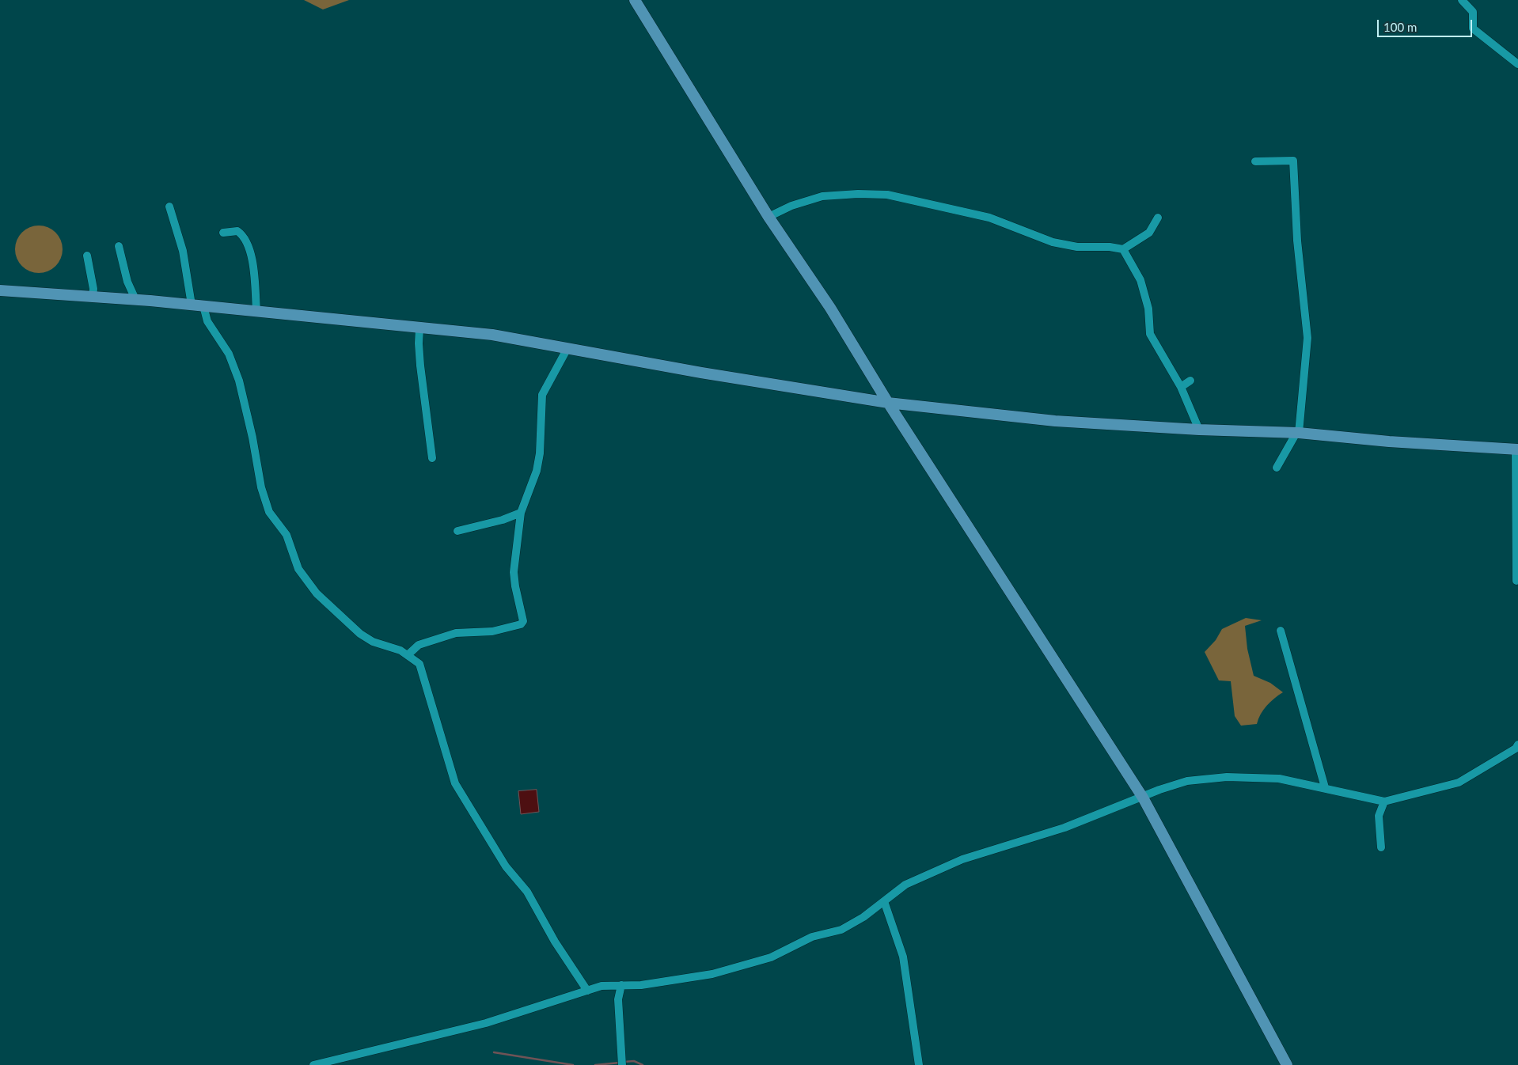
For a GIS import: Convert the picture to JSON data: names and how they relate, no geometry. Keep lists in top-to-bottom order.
{
  "scale_bar": "100 m"
}
